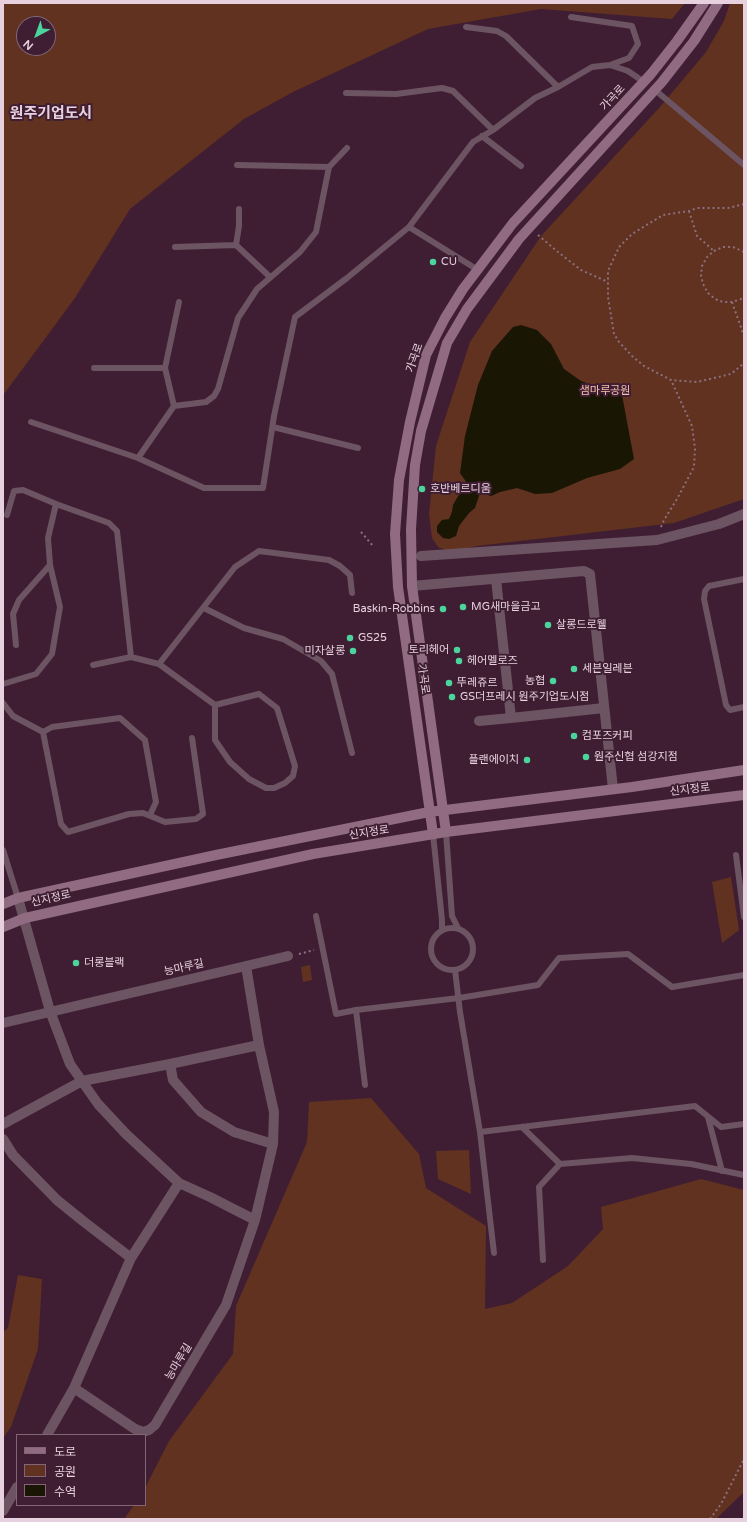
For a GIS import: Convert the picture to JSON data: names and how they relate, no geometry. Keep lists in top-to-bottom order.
{
  "streets": {
    "street": ["가곡로", "신지정로", "능마루길"]
  },
  "crossings": [
    ["가곡로", "신지정로"]
  ],
  "districts": ["원주기업도시"],
  "parks": ["샘마루공원"],
  "places": [
    "CU",
    "호반베르디움",
    "MG새마을금고",
    "Baskin-Robbins",
    "살롱드로웰",
    "GS25",
    "토리헤어",
    "미자살롱",
    "헤어멜로즈",
    "세븐일레븐",
    "농협",
    "뚜레쥬르",
    "GS더프레시 원주기업도시점",
    "컴포즈커피",
    "원주신협 섬강지점",
    "플랜에이치",
    "더롱블랙"
  ],
  "legend": ["도로", "공원", "수역"],
  "north": "bottom left"
}
